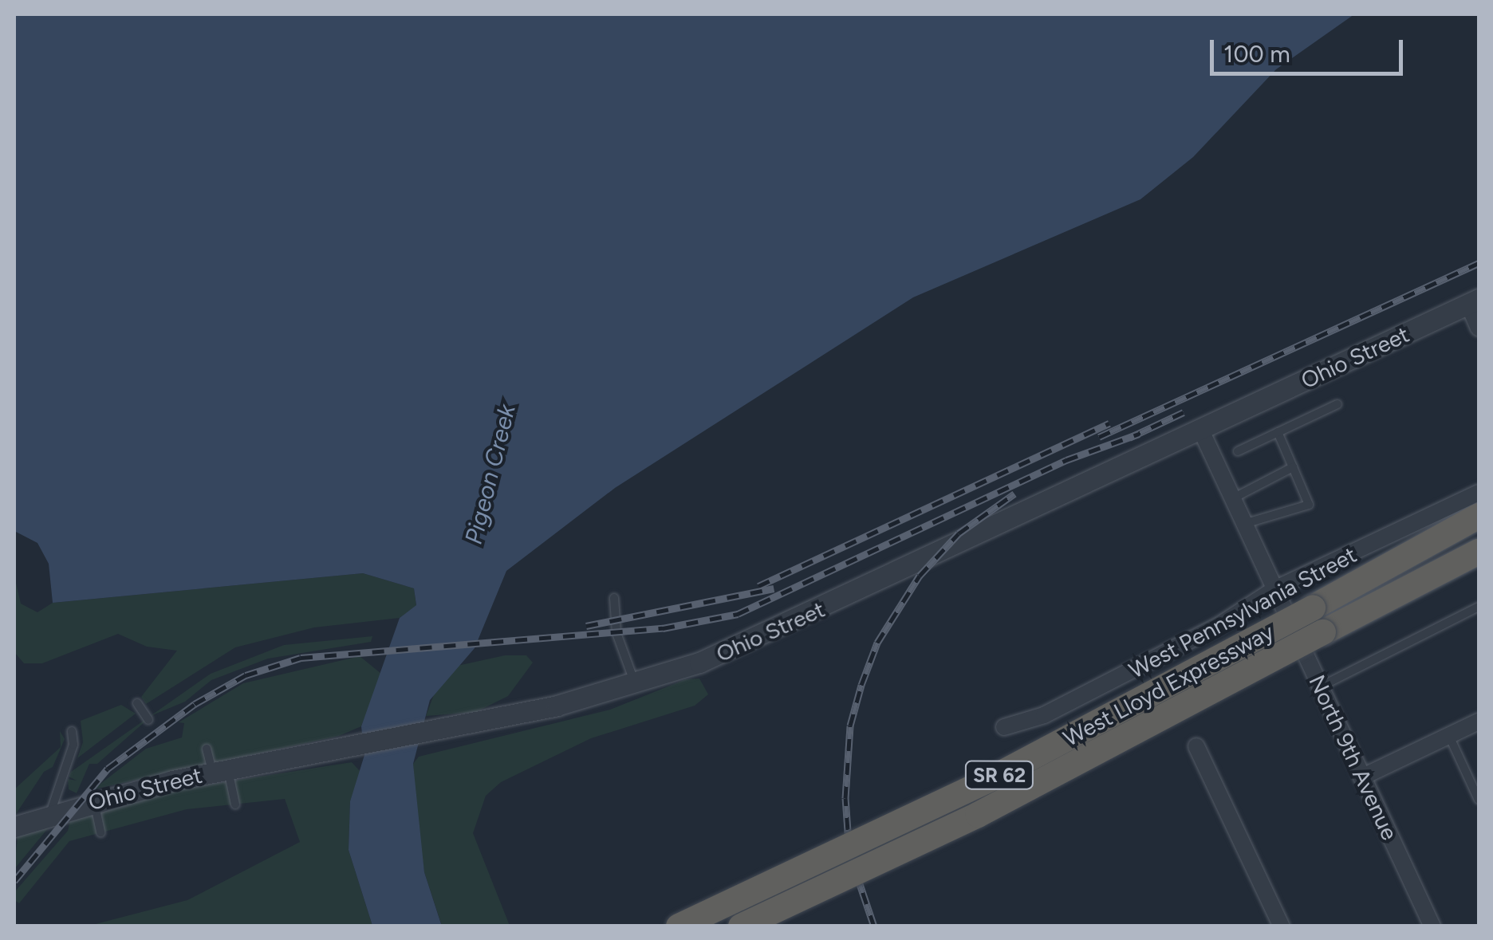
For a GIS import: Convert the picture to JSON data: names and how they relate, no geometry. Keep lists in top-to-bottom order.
{
  "streets": {
    "highway": ["West Lloyd Expressway", "SR 62"],
    "street": ["Ohio Street", "West Pennsylvania Street", "North 9th Avenue"]
  },
  "crossings": [
    ["Ohio Street", "North 9th Avenue"],
    ["West Pennsylvania Street", "North 9th Avenue"]
  ],
  "water": ["Pigeon Creek"],
  "scale_bar": "100 m"
}
